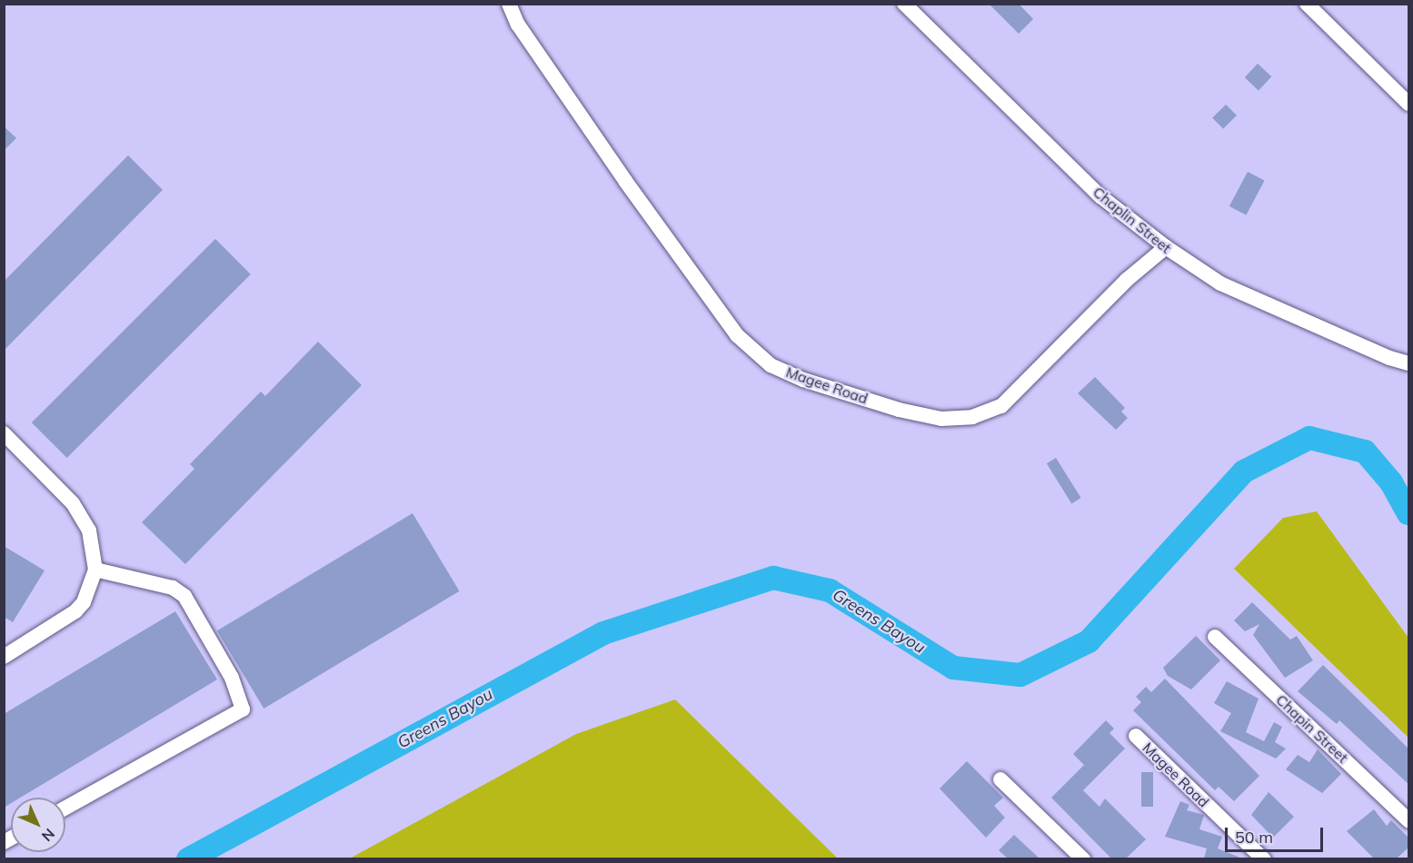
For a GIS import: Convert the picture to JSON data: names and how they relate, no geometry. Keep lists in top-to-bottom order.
{
  "streets": {
    "street": ["Chaplin Street", "Magee Road", "Chapin Street"]
  },
  "crossings": [
    ["Chaplin Street", "Magee Road"]
  ],
  "water": ["Greens Bayou"],
  "scale_bar": "50 m",
  "north": "bottom right"
}
